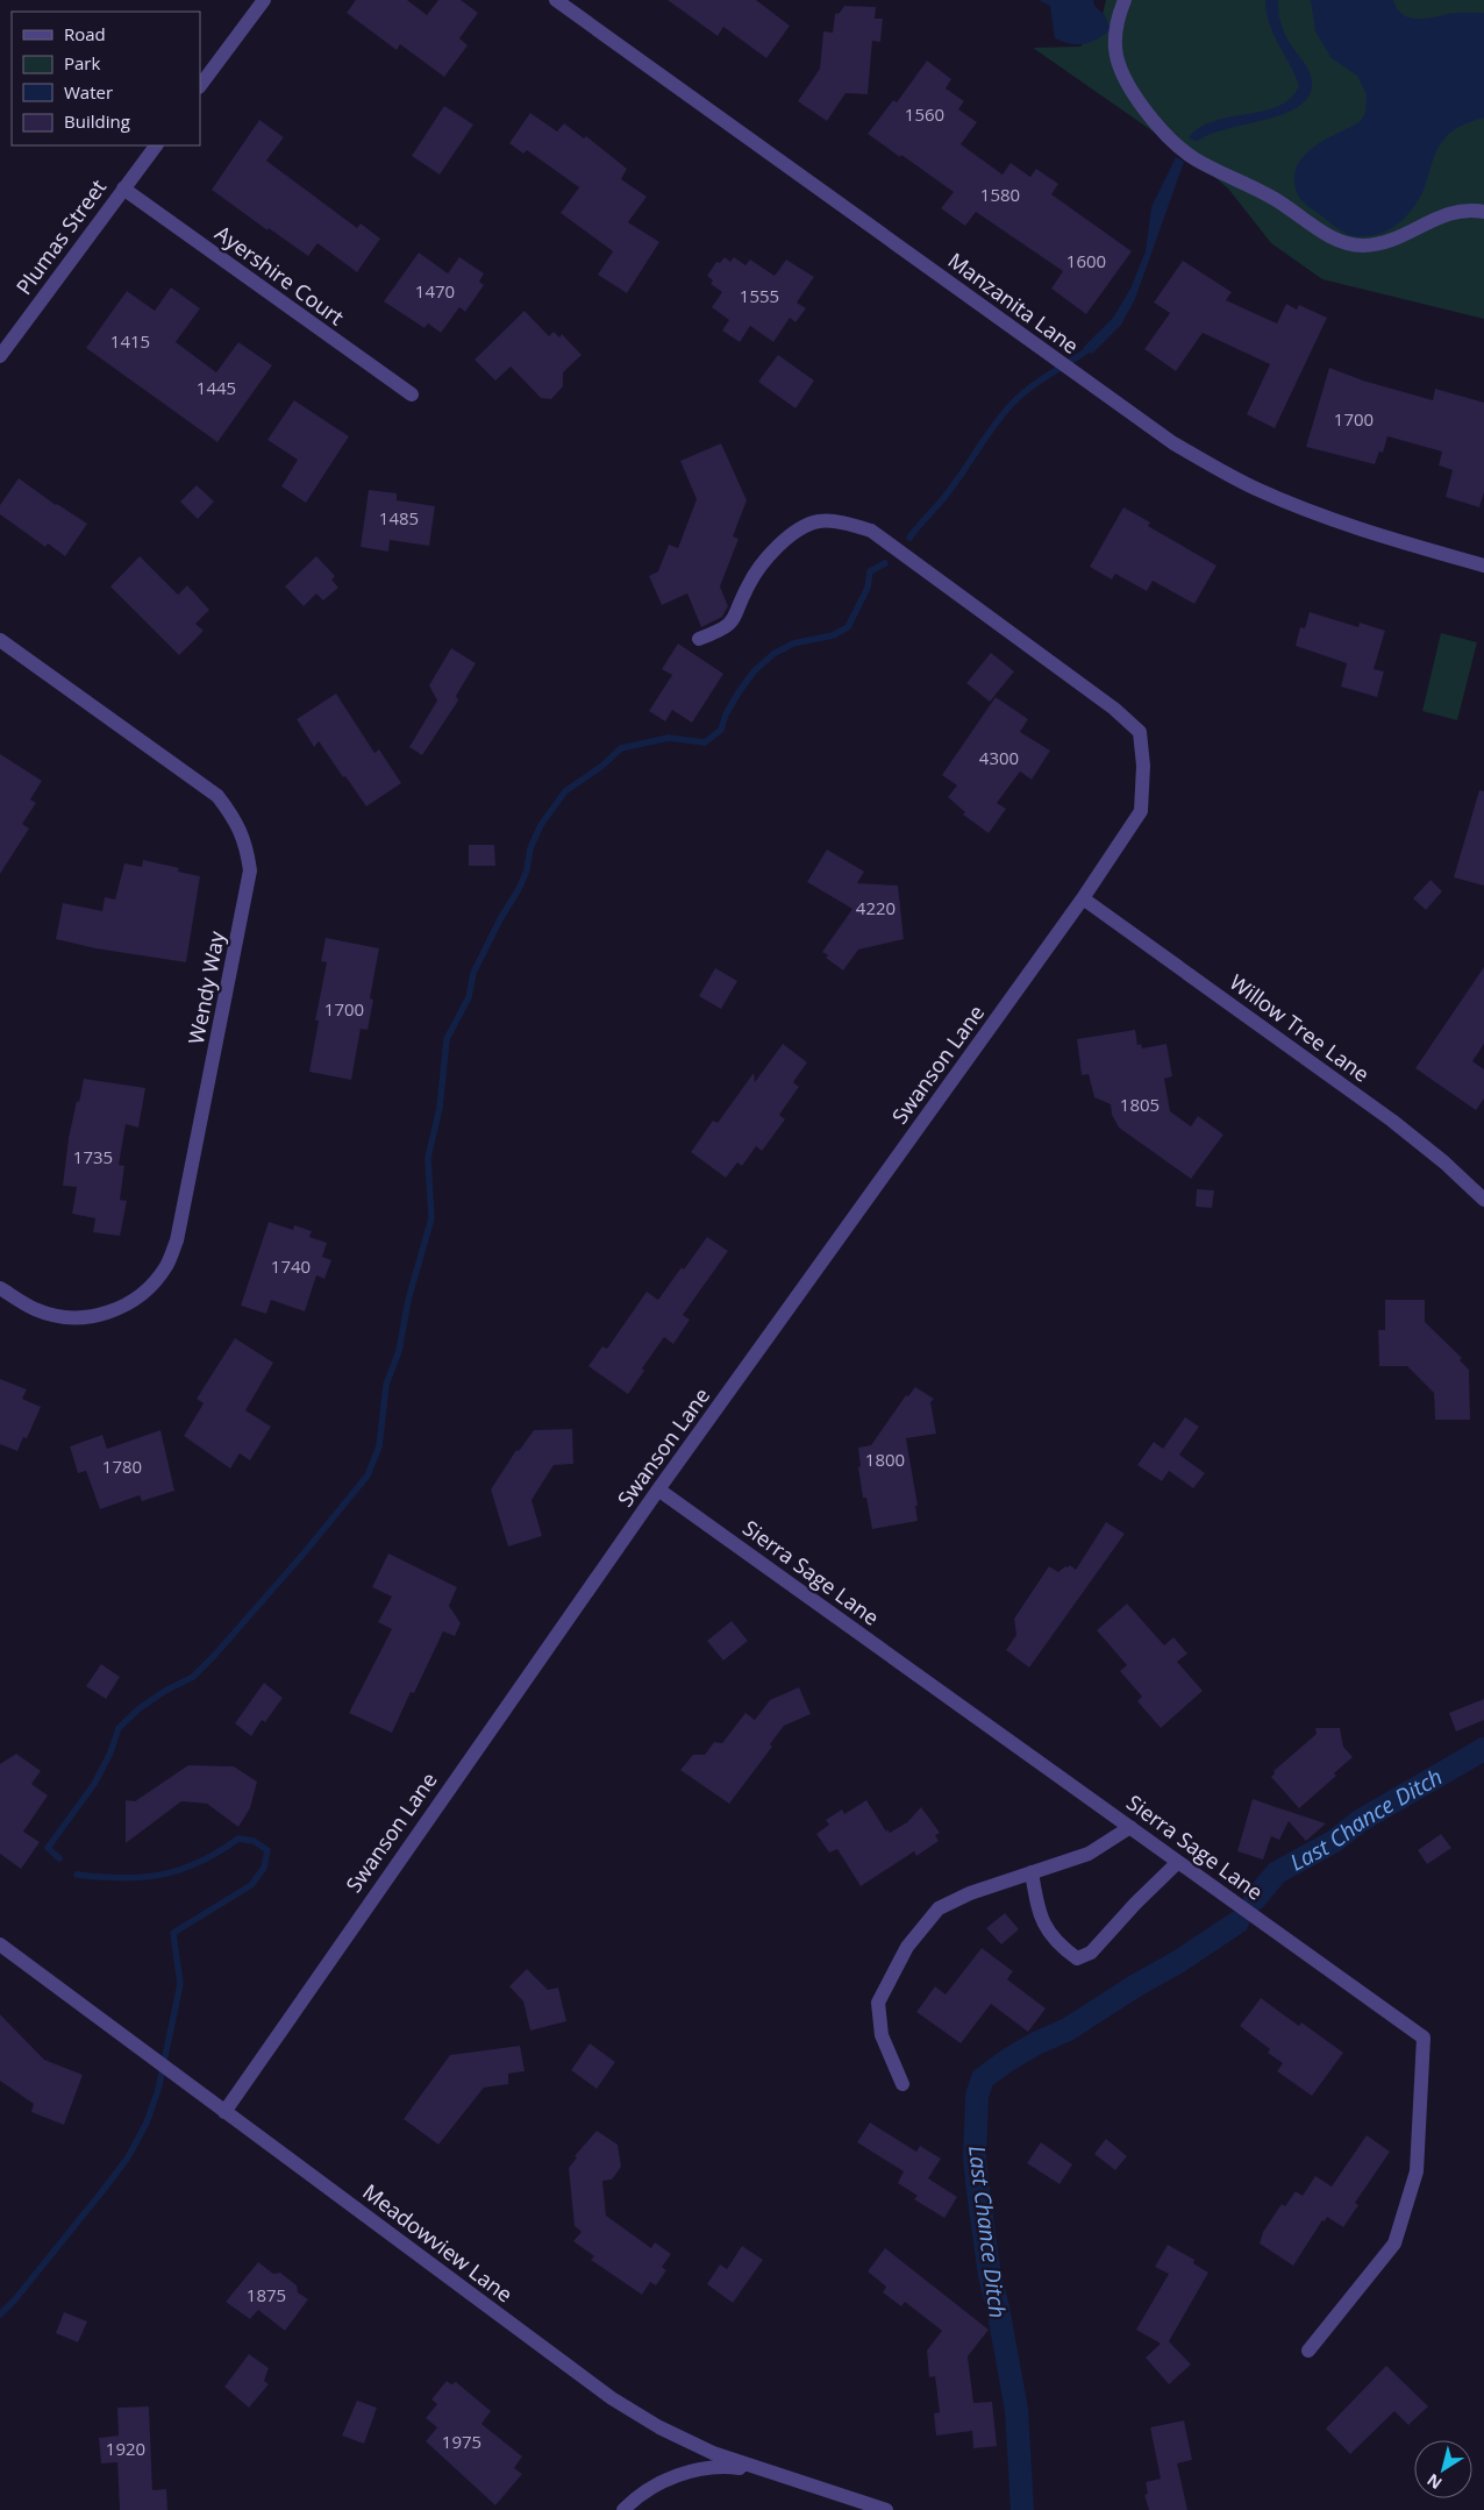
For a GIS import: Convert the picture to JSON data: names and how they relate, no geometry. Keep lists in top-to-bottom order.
{
  "streets": {
    "street": [
      "Plumas Street",
      "Ayershire Court",
      "Manzanita Lane",
      "Wendy Way",
      "Willow Tree Lane",
      "Swanson Lane",
      "Sierra Sage Lane",
      "Meadowview Lane"
    ]
  },
  "crossings": [
    ["Plumas Street", "Ayershire Court"],
    ["Willow Tree Lane", "Swanson Lane"],
    ["Swanson Lane", "Sierra Sage Lane"],
    ["Swanson Lane", "Meadowview Lane"]
  ],
  "water": ["Last Chance Ditch"],
  "house_numbers": [
    "1560",
    "1580",
    "1600",
    "1470",
    "1555",
    "1415",
    "1445",
    "1700",
    "1485",
    "4300",
    "4220",
    "1700",
    "1805",
    "1735",
    "1740",
    "1800",
    "1780",
    "1875",
    "1975",
    "1920"
  ],
  "legend": [
    "Road",
    "Park",
    "Water",
    "Building"
  ],
  "north": "bottom left"
}
